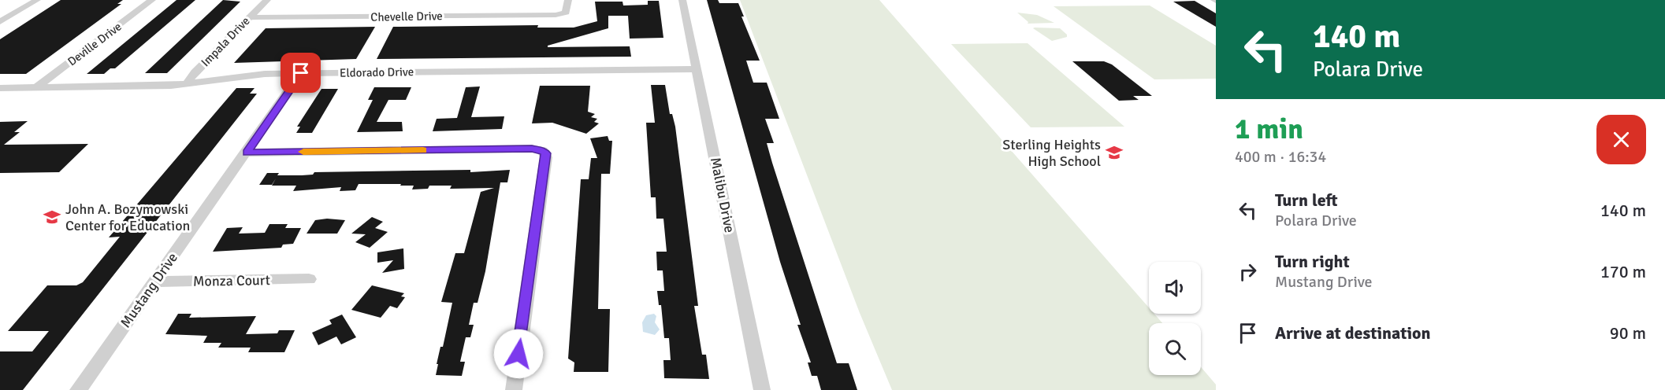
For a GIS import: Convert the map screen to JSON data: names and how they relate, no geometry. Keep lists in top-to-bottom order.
{
  "streets": {
    "street": [
      "Chevelle Drive",
      "Impala Drive",
      "Deville Drive",
      "Eldorado Drive",
      "Malibu Drive",
      "Monza Court",
      "Mustang Drive"
    ]
  },
  "crossings": [
    ["Chevelle Drive", "Impala Drive"],
    ["Impala Drive", "Eldorado Drive"],
    ["Deville Drive", "Eldorado Drive"],
    ["Eldorado Drive", "Malibu Drive"],
    ["Eldorado Drive", "Mustang Drive"],
    ["Monza Court", "Mustang Drive"]
  ],
  "places": {
    "school or university": ["Sterling Heights High School", "John A. Bozymowski Center for Education"]
  },
  "page": {
    "turn": ["140 m", "Polara Drive"],
    "heading": ["1 min", "400 m · 16:34"],
    "list": [
      {
        "name": "Turn left",
        "note": "Polara Drive",
        "value": "140 m"
      },
      {
        "name": "Turn right",
        "note": "Mustang Drive",
        "value": "170 m"
      },
      {
        "name": "Arrive at destination",
        "value": "90 m"
      }
    ]
  }
}
